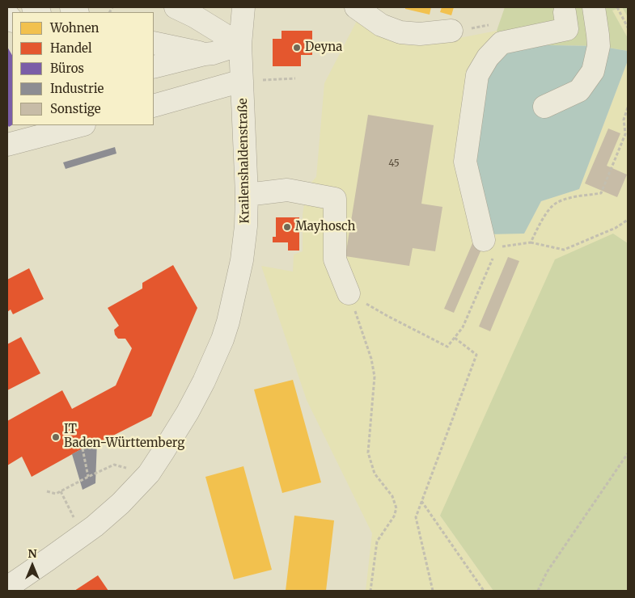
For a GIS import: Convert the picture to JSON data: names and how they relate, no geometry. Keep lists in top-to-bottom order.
{
  "streets": {
    "street": ["Krailenshaldenstraße"]
  },
  "places": ["Deyna", "Mayhosch", "IT Baden-Württemberg"],
  "house_numbers": ["45"],
  "legend": [
    "Wohnen",
    "Handel",
    "Büros",
    "Industrie",
    "Sonstige"
  ],
  "north": "top"
}
